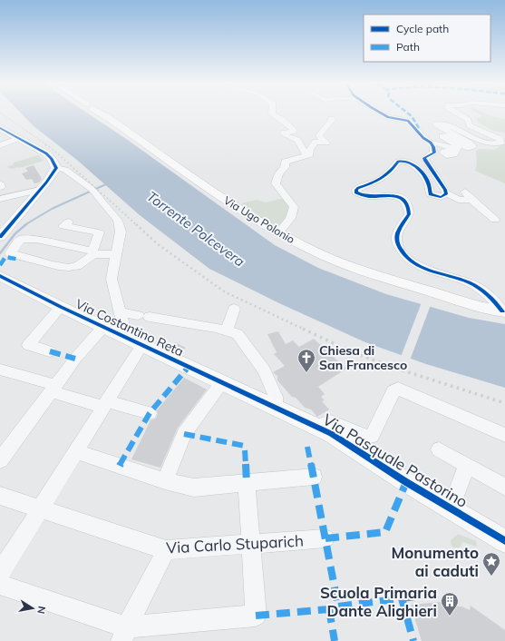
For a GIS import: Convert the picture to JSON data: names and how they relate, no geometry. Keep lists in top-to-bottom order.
{
  "streets": {
    "main road": ["Via Ugo Polonio", "Via Costantino Reta", "Via Pasquale Pastorino"],
    "street": ["Via Carlo Stuparich"]
  },
  "crossings": [
    ["Via Costantino Reta", "Via Pasquale Pastorino"]
  ],
  "water": ["Torrente Polcevera"],
  "places": {
    "church": ["Chiesa di San Francesco"],
    "place": ["Monumento ai caduti"],
    "building": ["Scuola Primaria Dante Alighieri"]
  },
  "legend": ["Cycle path", "Path"],
  "north": "right"
}
